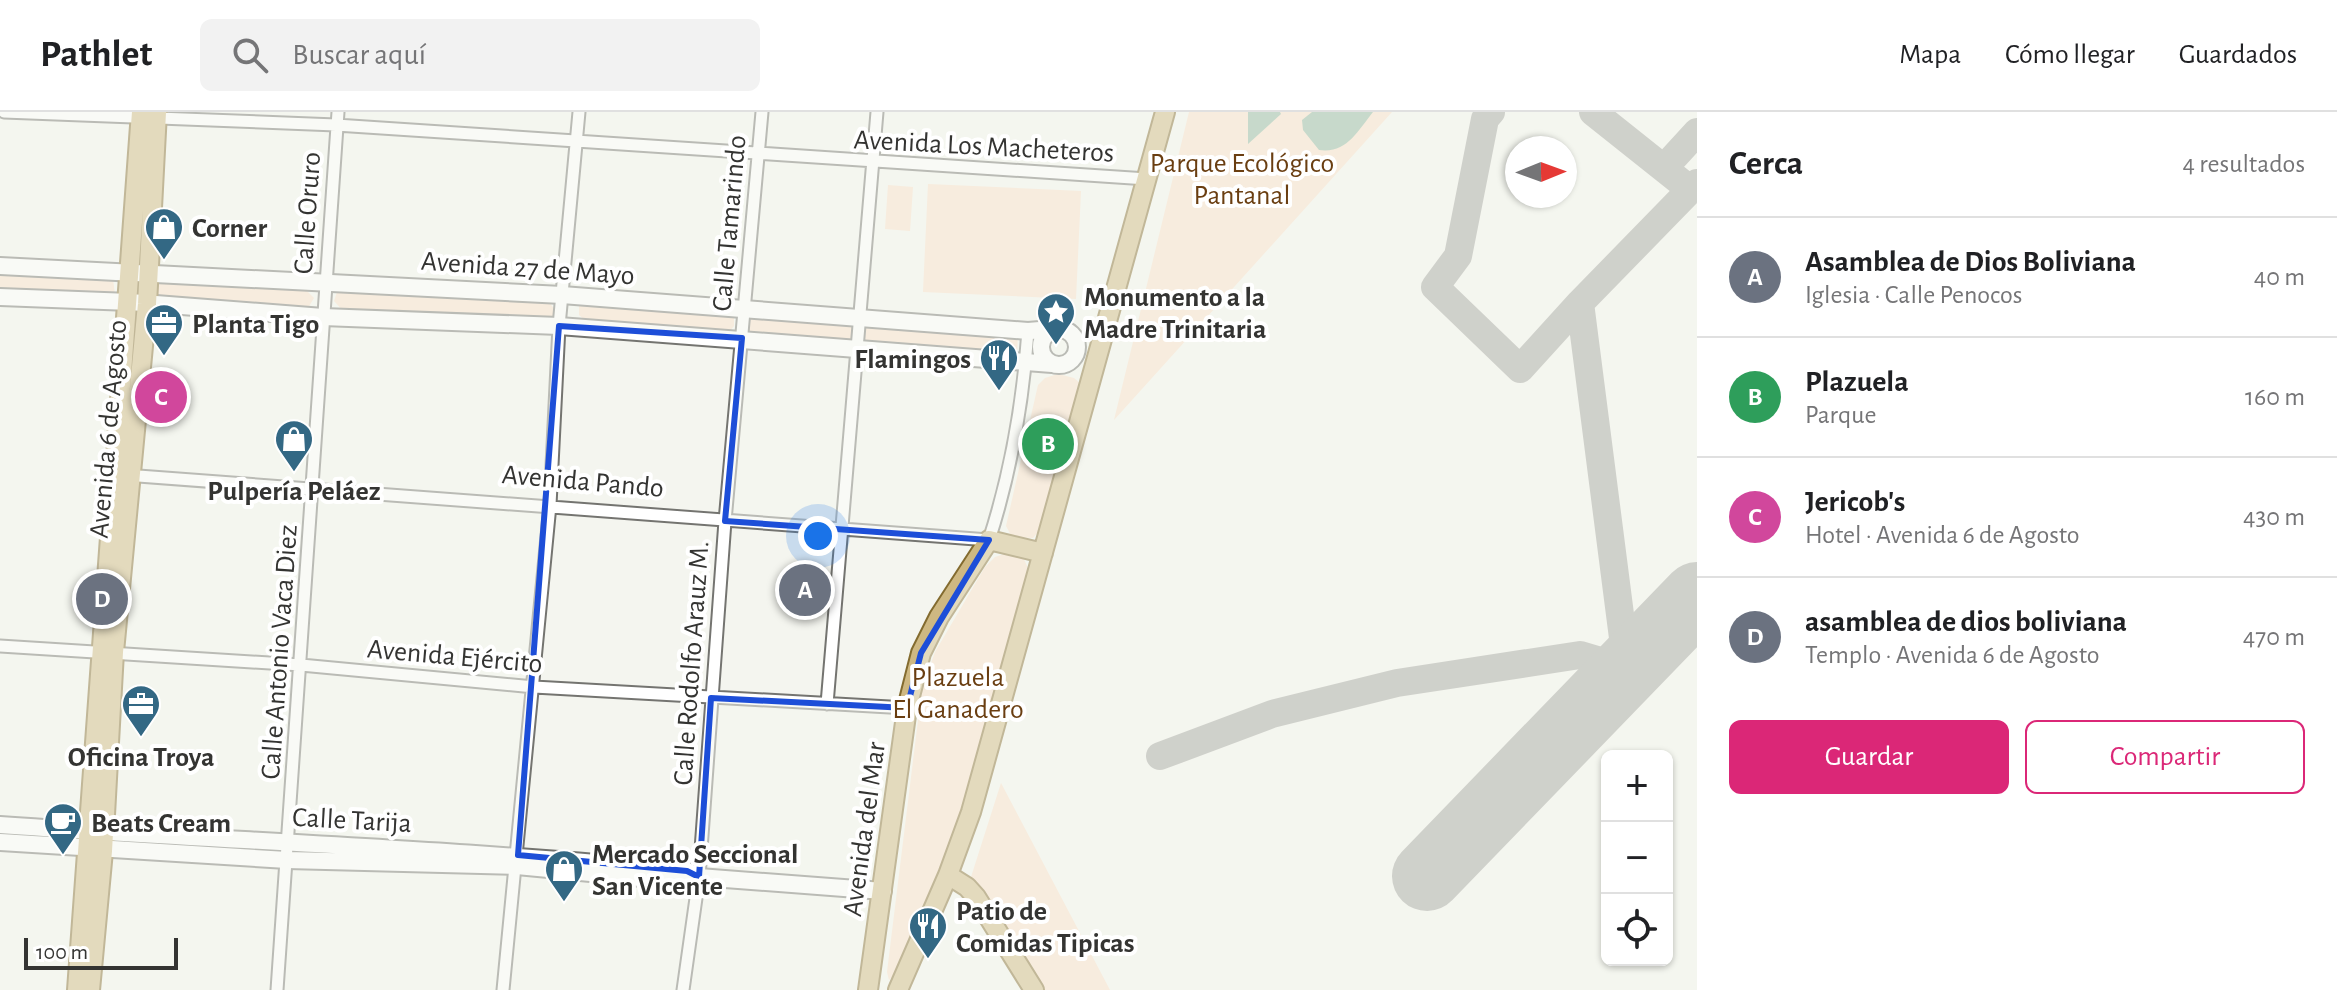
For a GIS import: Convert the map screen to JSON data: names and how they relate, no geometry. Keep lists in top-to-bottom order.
{
  "streets": {
    "main road": [
      "Avenida 27 de Mayo",
      "Avenida 6 de Agosto",
      "Avenida Pando",
      "Calle Tarija",
      "Avenida del Mar"
    ],
    "street": [
      "Avenida Los Macheteros",
      "Calle Oruro",
      "Calle Tamarindo",
      "Calle Antonio Vaca Diez",
      "Avenida Ejército",
      "Calle Rodolfo Arauz M."
    ]
  },
  "crossings": [
    ["Avenida Los Macheteros", "Calle Oruro"],
    ["Avenida Los Macheteros", "Calle Tamarindo"],
    ["Avenida Los Macheteros", "Avenida 6 de Agosto"],
    ["Calle Oruro", "Avenida 27 de Mayo"],
    ["Calle Oruro", "Calle Antonio Vaca Diez"],
    ["Calle Tamarindo", "Avenida 27 de Mayo"],
    ["Calle Tamarindo", "Calle Rodolfo Arauz M."],
    ["Avenida 27 de Mayo", "Avenida 6 de Agosto"],
    ["Avenida 27 de Mayo", "Calle Antonio Vaca Diez"],
    ["Avenida 27 de Mayo", "Calle Rodolfo Arauz M."],
    ["Avenida 27 de Mayo", "Avenida del Mar"],
    ["Avenida 6 de Agosto", "Avenida Pando"],
    ["Avenida 6 de Agosto", "Avenida Ejército"],
    ["Avenida 6 de Agosto", "Calle Tarija"],
    ["Avenida Pando", "Calle Antonio Vaca Diez"],
    ["Avenida Pando", "Calle Rodolfo Arauz M."],
    ["Avenida Pando", "Avenida del Mar"],
    ["Calle Antonio Vaca Diez", "Avenida Ejército"],
    ["Calle Antonio Vaca Diez", "Calle Tarija"],
    ["Avenida Ejército", "Calle Rodolfo Arauz M."],
    ["Avenida Ejército", "Avenida del Mar"],
    ["Calle Rodolfo Arauz M.", "Calle Tarija"],
    ["Calle Tarija", "Avenida del Mar"]
  ],
  "parks": ["Parque Ecológico Pantanal", "Plazuela El Ganadero"],
  "places": {
    "shop": ["Corner", "Pulpería Peláez", "Mercado Seccional San Vicente"],
    "place": ["Monumento a la Madre Trinitaria"],
    "office": ["Planta Tigo", "Oficina Troya"],
    "restaurant": ["Flamingos", "Patio de Comidas Tipicas"],
    "cafe": ["Beats Cream"]
  },
  "scale_bar": "100 m",
  "north": "right",
  "page": {
    "header": "Pathlet",
    "search": "Buscar aquí",
    "nav": ["Mapa", "Cómo llegar", "Guardados"],
    "heading": ["Cerca", "4 resultados"],
    "list": [
      {
        "mark": "A",
        "name": "Asamblea de Dios Boliviana",
        "note": "Iglesia · Calle Penocos",
        "value": "40 m"
      },
      {
        "mark": "B",
        "name": "Plazuela",
        "note": "Parque",
        "value": "160 m"
      },
      {
        "mark": "C",
        "name": "Jericob's",
        "note": "Hotel · Avenida 6 de Agosto",
        "value": "430 m"
      },
      {
        "mark": "D",
        "name": "asamblea de dios boliviana",
        "note": "Templo · Avenida 6 de Agosto",
        "value": "470 m"
      }
    ],
    "pins": [
      "C",
      "B",
      "A",
      "D"
    ],
    "buttons": ["Guardar", "Compartir"],
    "map_buttons": ["+", "−"],
    "scale": "100 m"
  }
}
